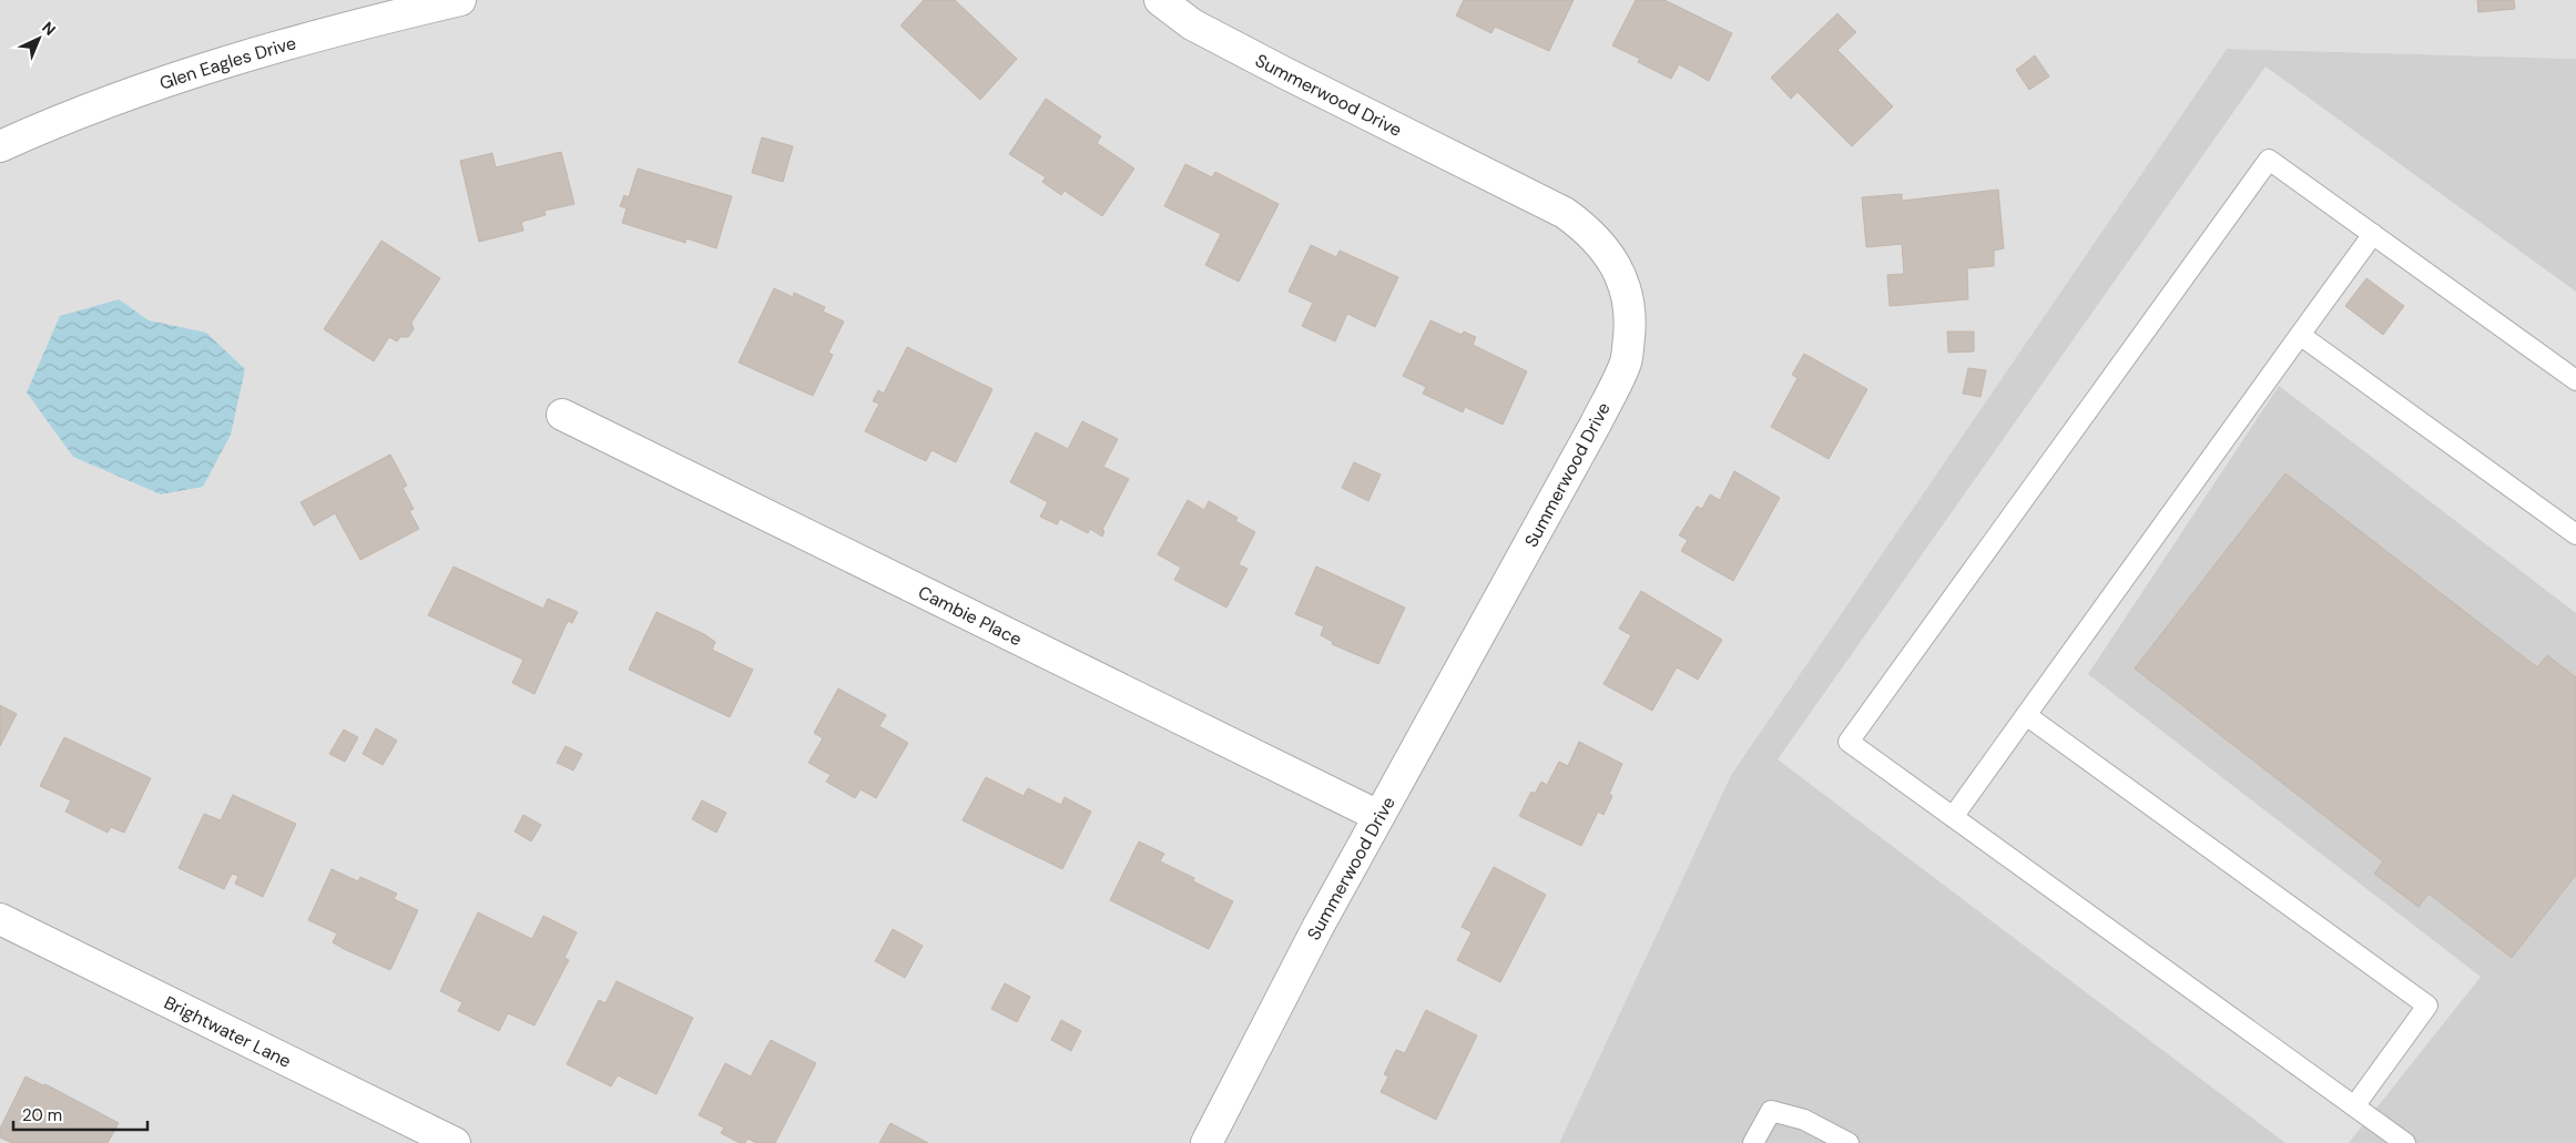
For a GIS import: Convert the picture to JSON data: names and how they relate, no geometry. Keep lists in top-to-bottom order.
{
  "streets": {
    "street": [
      "Glen Eagles Drive",
      "Summerwood Drive",
      "Cambie Place",
      "Brightwater Lane"
    ]
  },
  "crossings": [
    ["Summerwood Drive", "Cambie Place"]
  ],
  "scale_bar": "20 m",
  "north": "top right"
}
